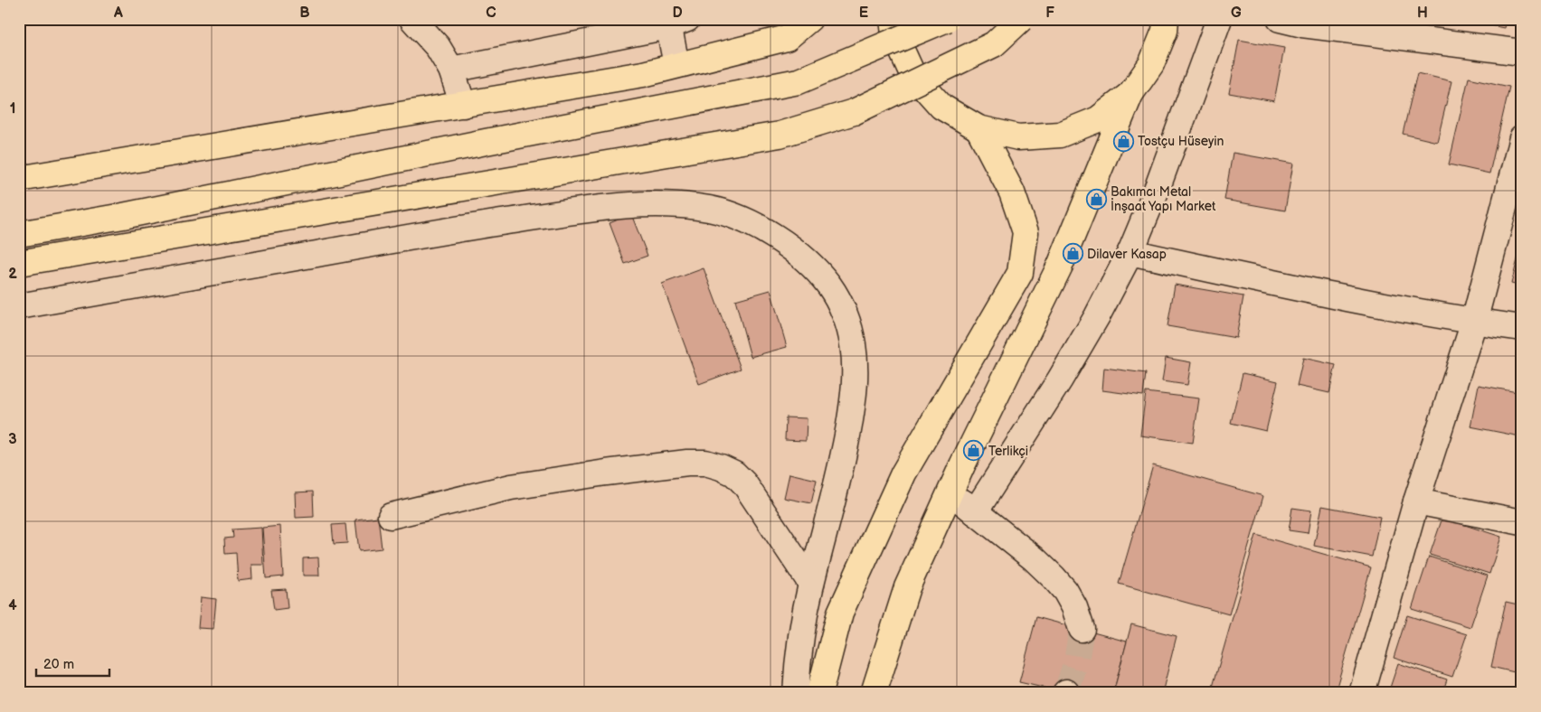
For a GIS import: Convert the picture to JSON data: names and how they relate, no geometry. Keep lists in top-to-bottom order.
{
  "places": {
    "shop": [
      "Tostçu Hüseyin",
      "Bakımcı Metal İnşaat Yapı Market",
      "Dilaver Kasap",
      "Terlikçi"
    ]
  },
  "scale_bar": "20 m",
  "grid": {
    "columns": [
      "A",
      "B",
      "C",
      "D",
      "E",
      "F",
      "G",
      "H"
    ],
    "rows": [
      "1",
      "2",
      "3",
      "4"
    ]
  }
}
